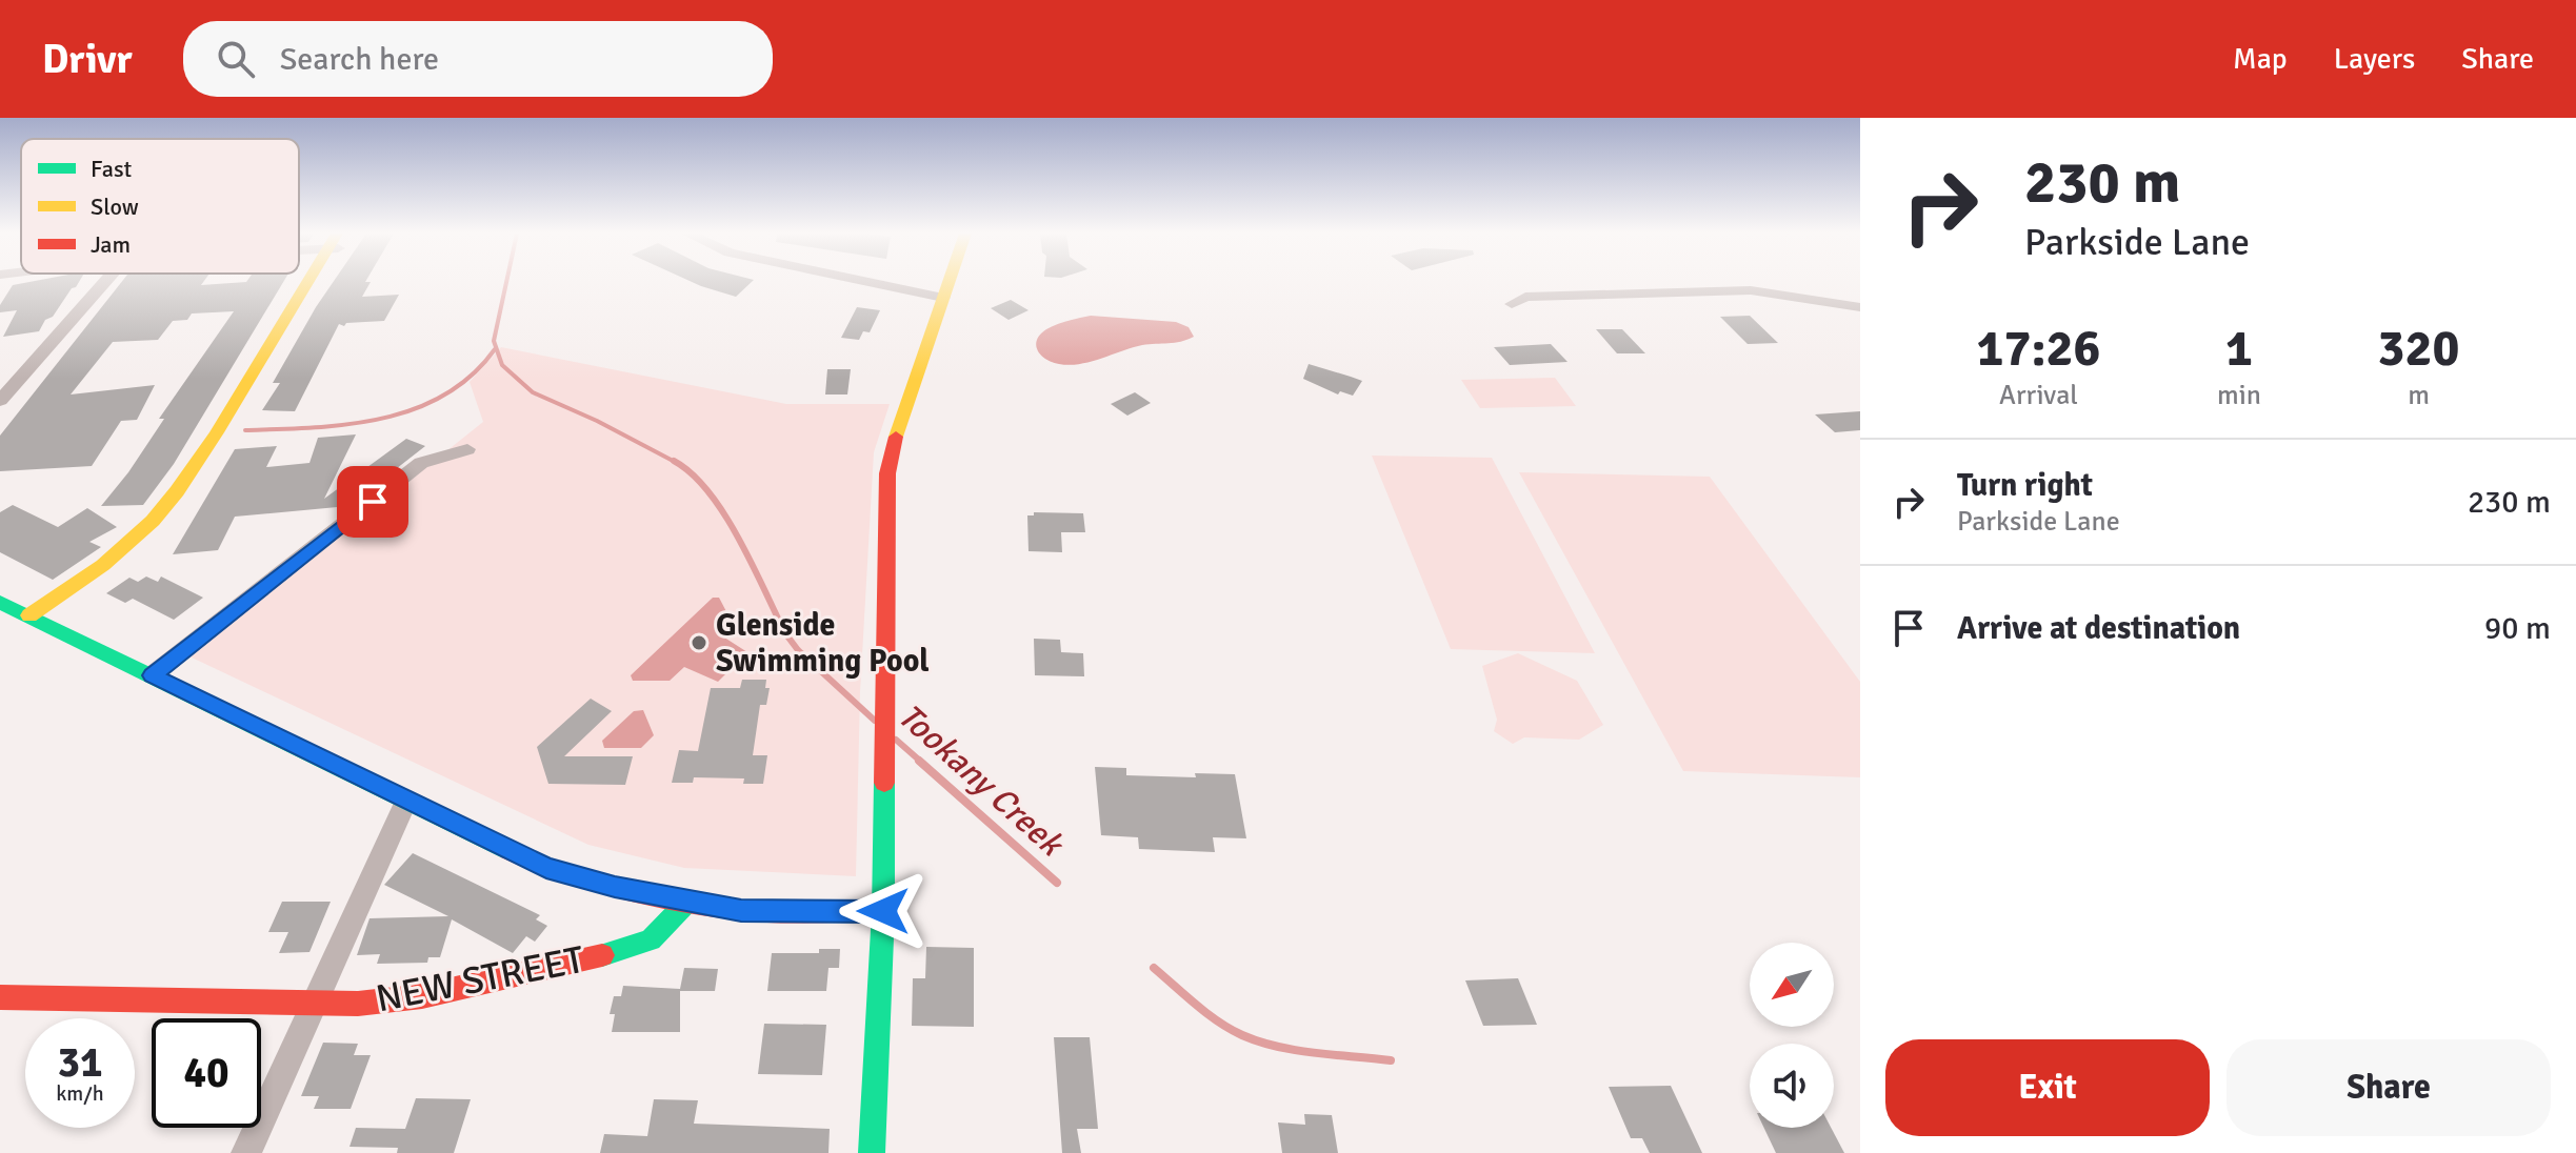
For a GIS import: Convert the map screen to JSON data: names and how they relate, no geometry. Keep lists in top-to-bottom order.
{
  "streets": {
    "street": ["NEW STREET"]
  },
  "water": ["Tookany Creek"],
  "places": ["Glenside Swimming Pool"],
  "legend": ["Fast", "Slow", "Jam"],
  "north": "bottom left",
  "page": {
    "header": "Drivr",
    "search": "Search here",
    "nav": ["Map", "Layers", "Share"],
    "turn": ["230 m", "Parkside Lane"],
    "eta": [
      "17:26",
      "Arrival",
      "1",
      "min",
      "320",
      "m"
    ],
    "list": [
      {
        "name": "Turn right",
        "note": "Parkside Lane",
        "value": "230 m"
      },
      {
        "name": "Arrive at destination",
        "value": "90 m"
      }
    ],
    "speed": "31 km/h",
    "limit": "40",
    "buttons": ["Exit", "Share"]
  }
}
